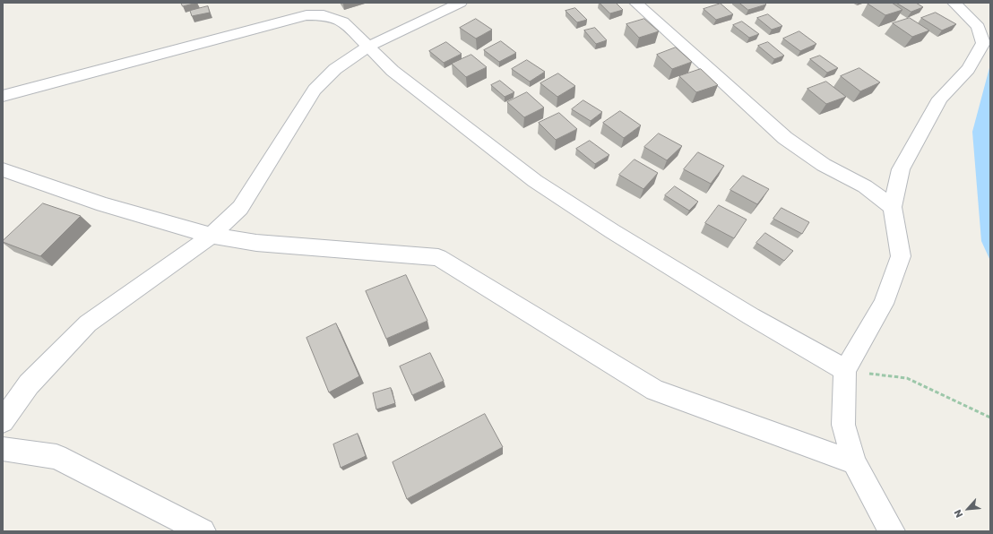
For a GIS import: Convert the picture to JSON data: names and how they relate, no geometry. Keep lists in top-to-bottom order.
{
  "north": "bottom left"
}
